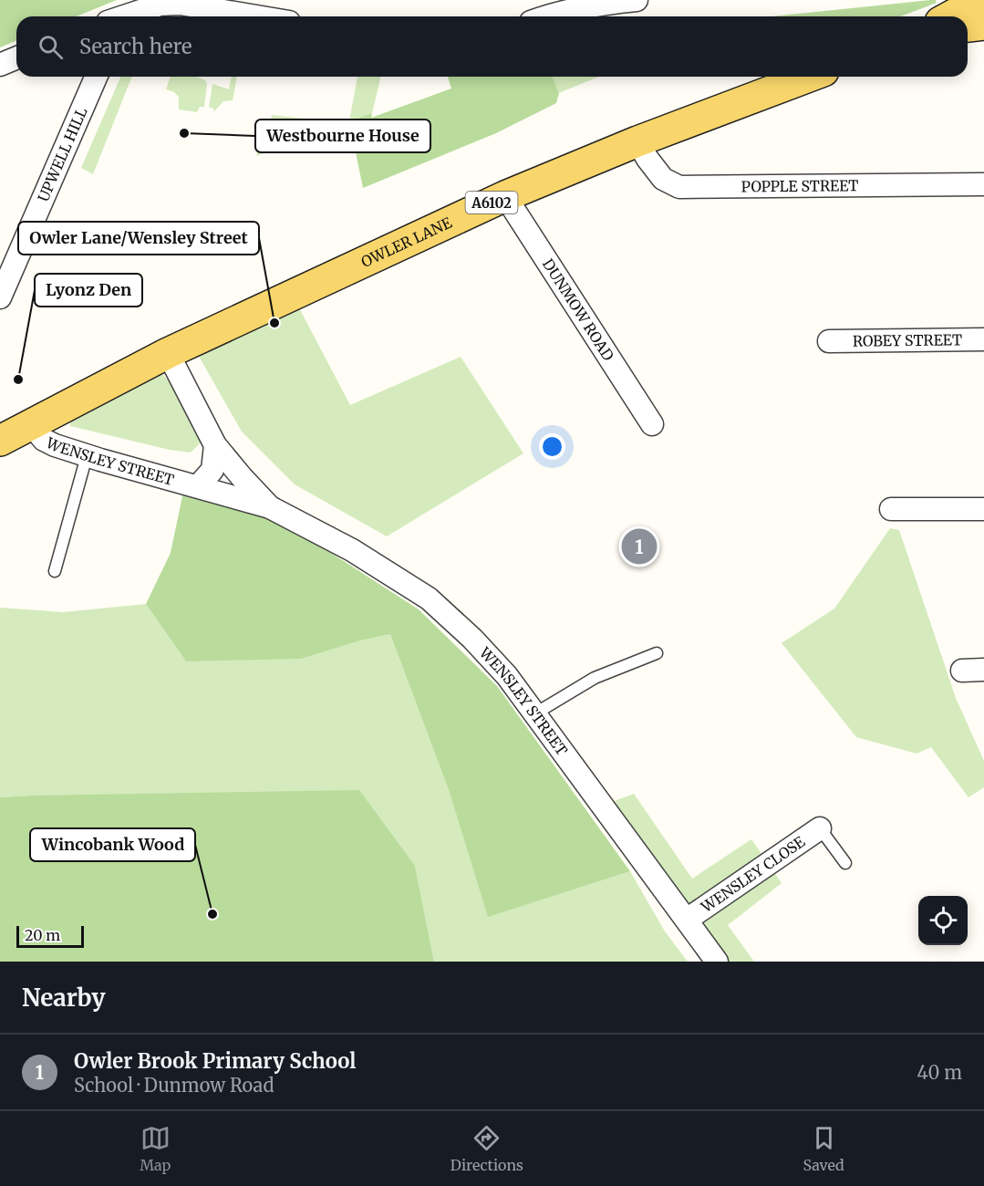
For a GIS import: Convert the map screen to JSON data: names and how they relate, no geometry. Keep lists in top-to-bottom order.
{
  "streets": {
    "main road": ["A6102", "OWLER LANE"],
    "street": [
      "UPWELL HILL",
      "POPPLE STREET",
      "DUNMOW ROAD",
      "ROBEY STREET",
      "WENSLEY STREET",
      "WENSLEY CLOSE"
    ]
  },
  "crossings": [
    ["POPPLE STREET", "OWLER LANE"],
    ["A6102", "OWLER LANE"],
    ["A6102", "WENSLEY STREET"],
    ["OWLER LANE", "DUNMOW ROAD"],
    ["OWLER LANE", "WENSLEY STREET"],
    ["WENSLEY STREET", "WENSLEY CLOSE"]
  ],
  "places": [
    "Westbourne House",
    "Owler Lane/Wensley Street",
    "Lyonz Den",
    "Wincobank Wood"
  ],
  "scale_bar": "20 m",
  "page": {
    "search": "Search here",
    "pins": "1",
    "scale": "20 m",
    "heading": "Nearby",
    "list": [
      {
        "mark": "1",
        "name": "Owler Brook Primary School",
        "note": "School · Dunmow Road",
        "value": "40 m"
      }
    ],
    "nav": ["Map", "Directions", "Saved"]
  }
}
